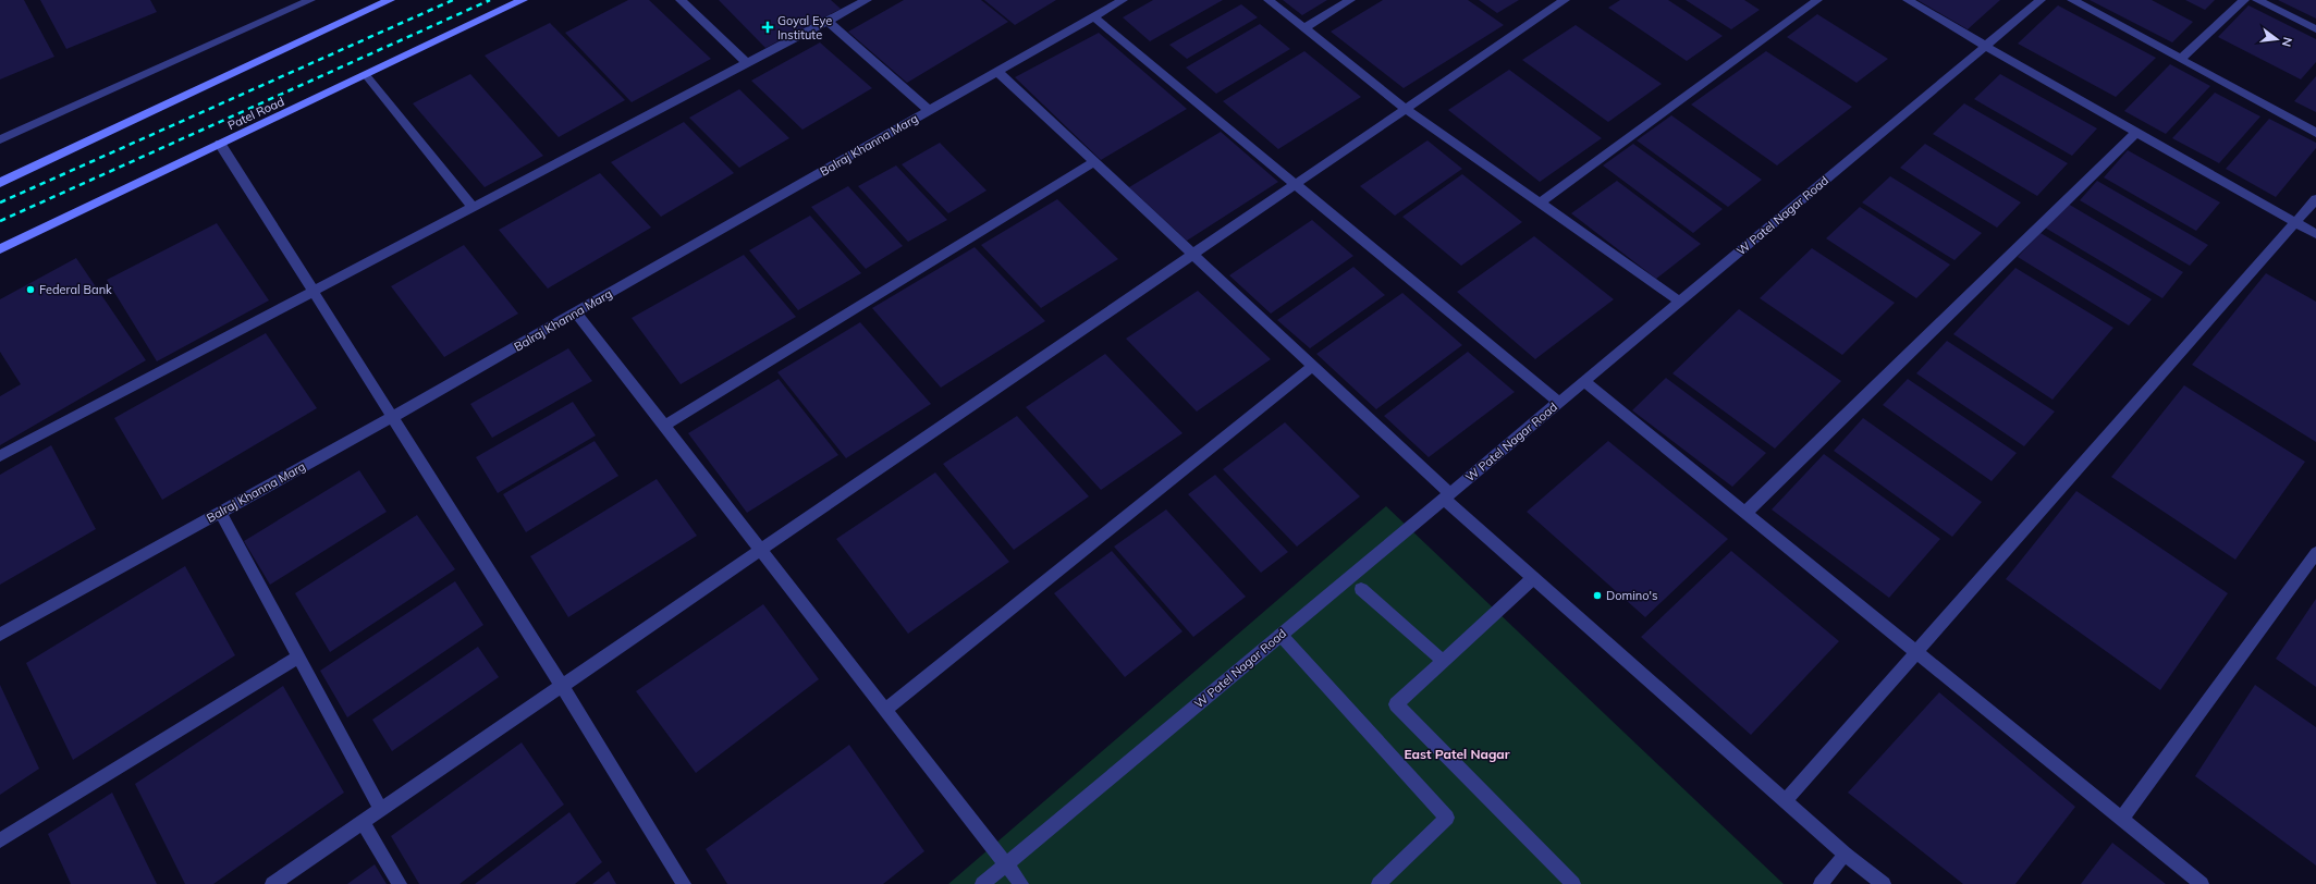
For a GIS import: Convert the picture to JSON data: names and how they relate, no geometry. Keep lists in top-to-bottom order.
{
  "streets": {
    "main road": ["Patel Road"],
    "street": ["Balraj Khanna Marg", "W Patel Nagar Road"]
  },
  "districts": ["East Patel Nagar"],
  "places": {
    "health": ["Goyal Eye Institute"],
    "other": ["Federal Bank", "Domino's"]
  },
  "north": "right"
}
